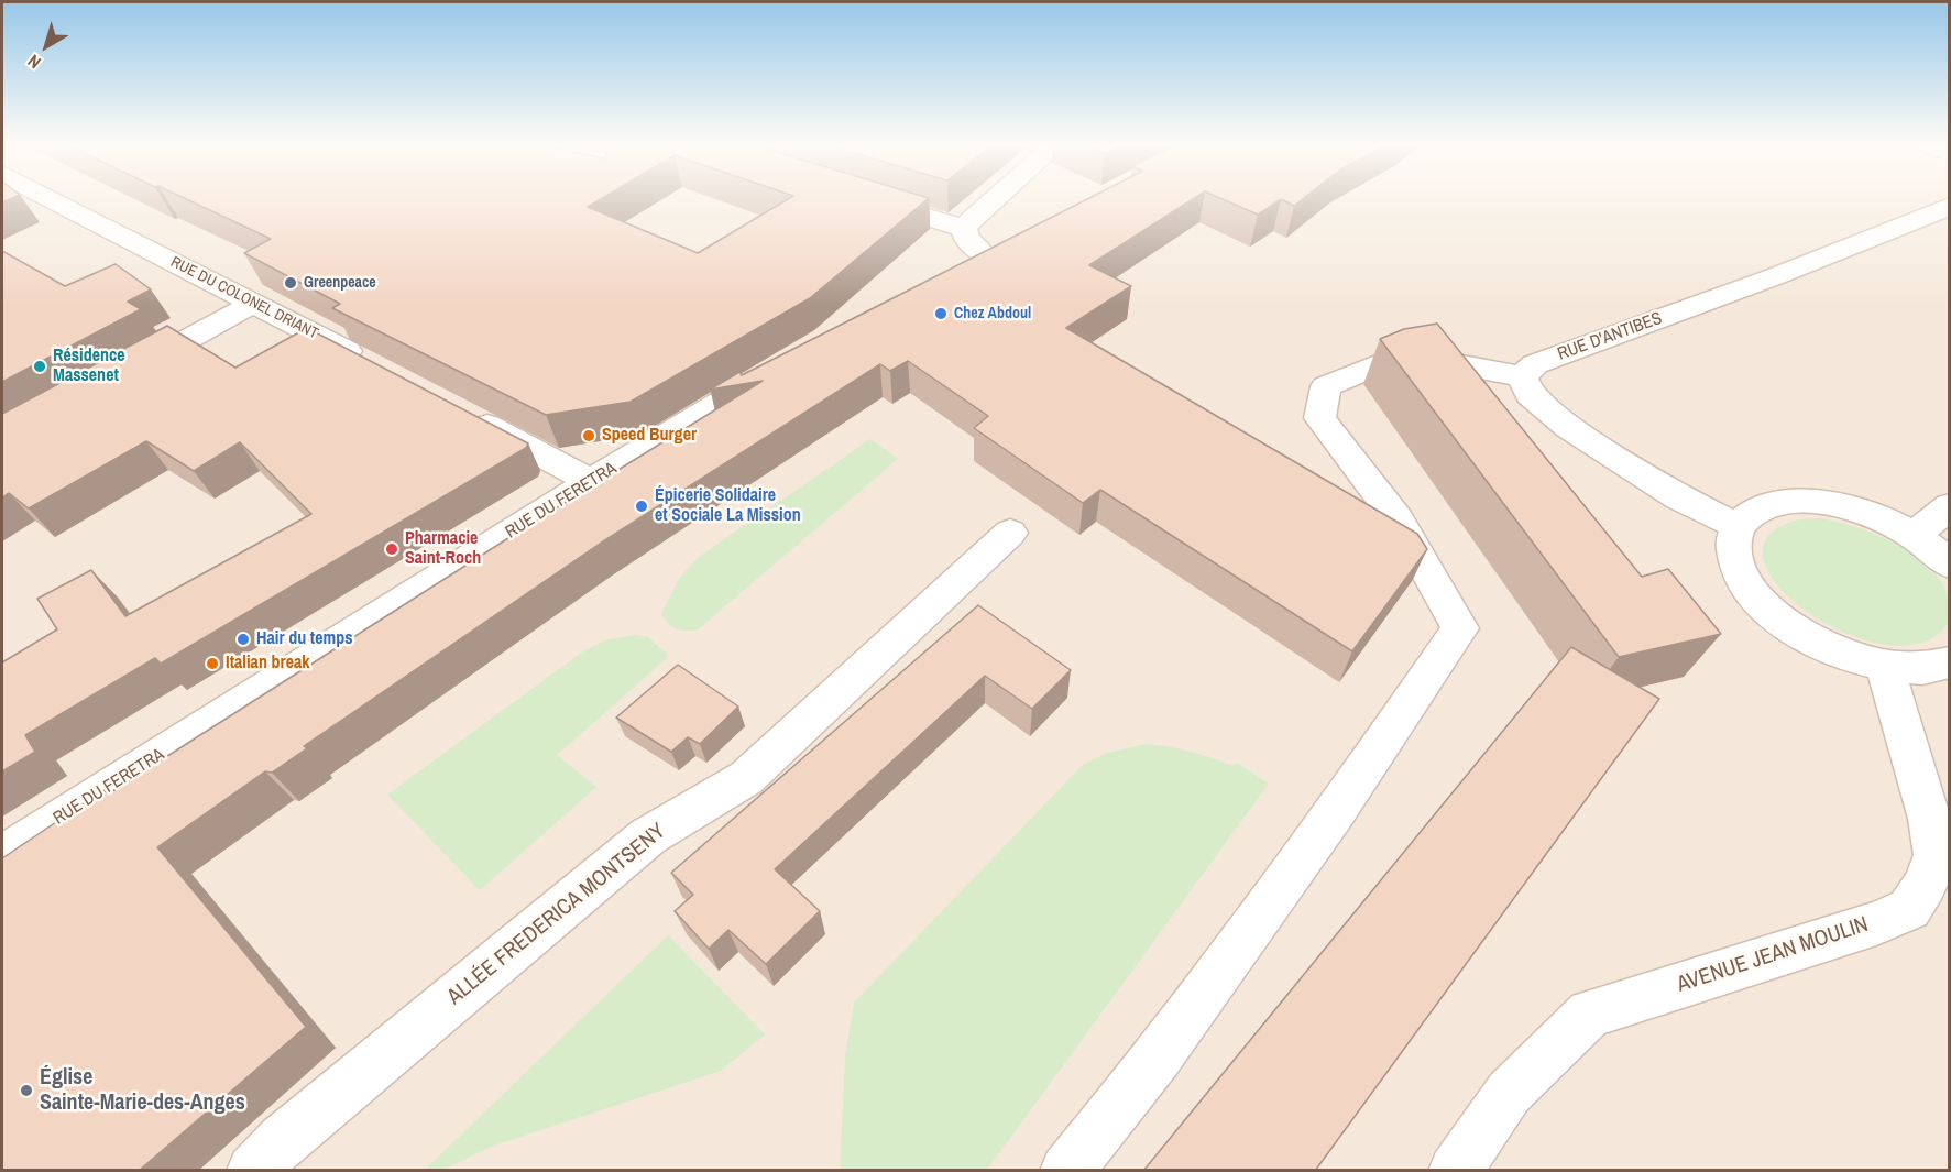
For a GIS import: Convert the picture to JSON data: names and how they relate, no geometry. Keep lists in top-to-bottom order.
{
  "streets": {
    "street": [
      "RUE DU COLONEL DRIANT",
      "RUE D'ANTIBES",
      "RUE DU FERETRA",
      "ALLÉE FREDERICA MONTSENY",
      "AVENUE JEAN MOULIN"
    ]
  },
  "places": [
    "Greenpeace",
    "Chez Abdoul",
    "Résidence Massenet",
    "Speed Burger",
    "Épicerie Solidaire et Sociale La Mission",
    "Pharmacie Saint-Roch",
    "Hair du temps",
    "Italian break",
    "Église Sainte-Marie-des-Anges"
  ],
  "north": "bottom left"
}
